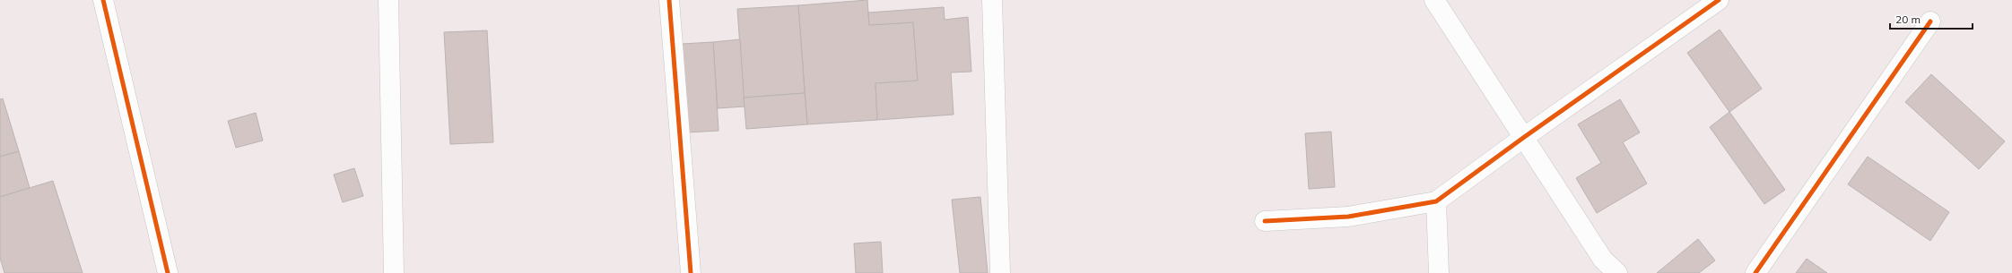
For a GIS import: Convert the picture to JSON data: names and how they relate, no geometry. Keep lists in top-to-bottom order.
{
  "scale_bar": "20 m"
}
